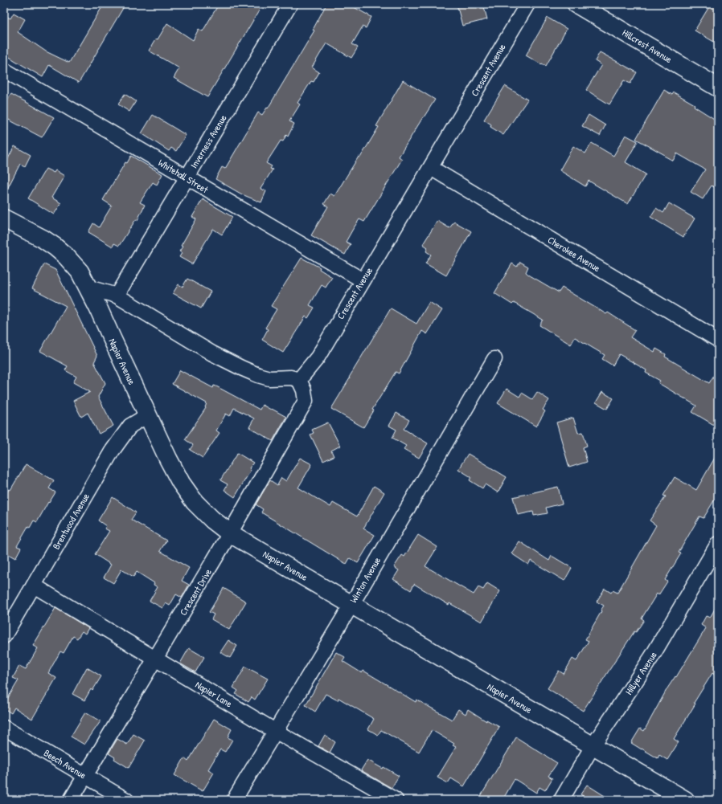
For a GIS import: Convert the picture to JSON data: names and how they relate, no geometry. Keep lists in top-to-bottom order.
{
  "streets": {
    "street": [
      "Hillcrest Avenue",
      "Crescent Avenue",
      "Inverness Avenue",
      "Whitehall Street",
      "Cherokee Avenue",
      "Napier Avenue",
      "Brentwood Avenue",
      "Winton Avenue",
      "Crescent Drive",
      "Hillyer Avenue",
      "Napier Lane",
      "Beech Avenue"
    ]
  },
  "crossings": [
    ["Crescent Avenue", "Whitehall Street"],
    ["Crescent Avenue", "Cherokee Avenue"],
    ["Crescent Avenue", "Crescent Drive"],
    ["Inverness Avenue", "Whitehall Street"],
    ["Napier Avenue", "Brentwood Avenue"],
    ["Napier Avenue", "Winton Avenue"],
    ["Napier Avenue", "Crescent Drive"],
    ["Napier Avenue", "Hillyer Avenue"],
    ["Brentwood Avenue", "Napier Lane"],
    ["Winton Avenue", "Napier Lane"],
    ["Crescent Drive", "Napier Lane"],
    ["Crescent Drive", "Beech Avenue"]
  ]
}
